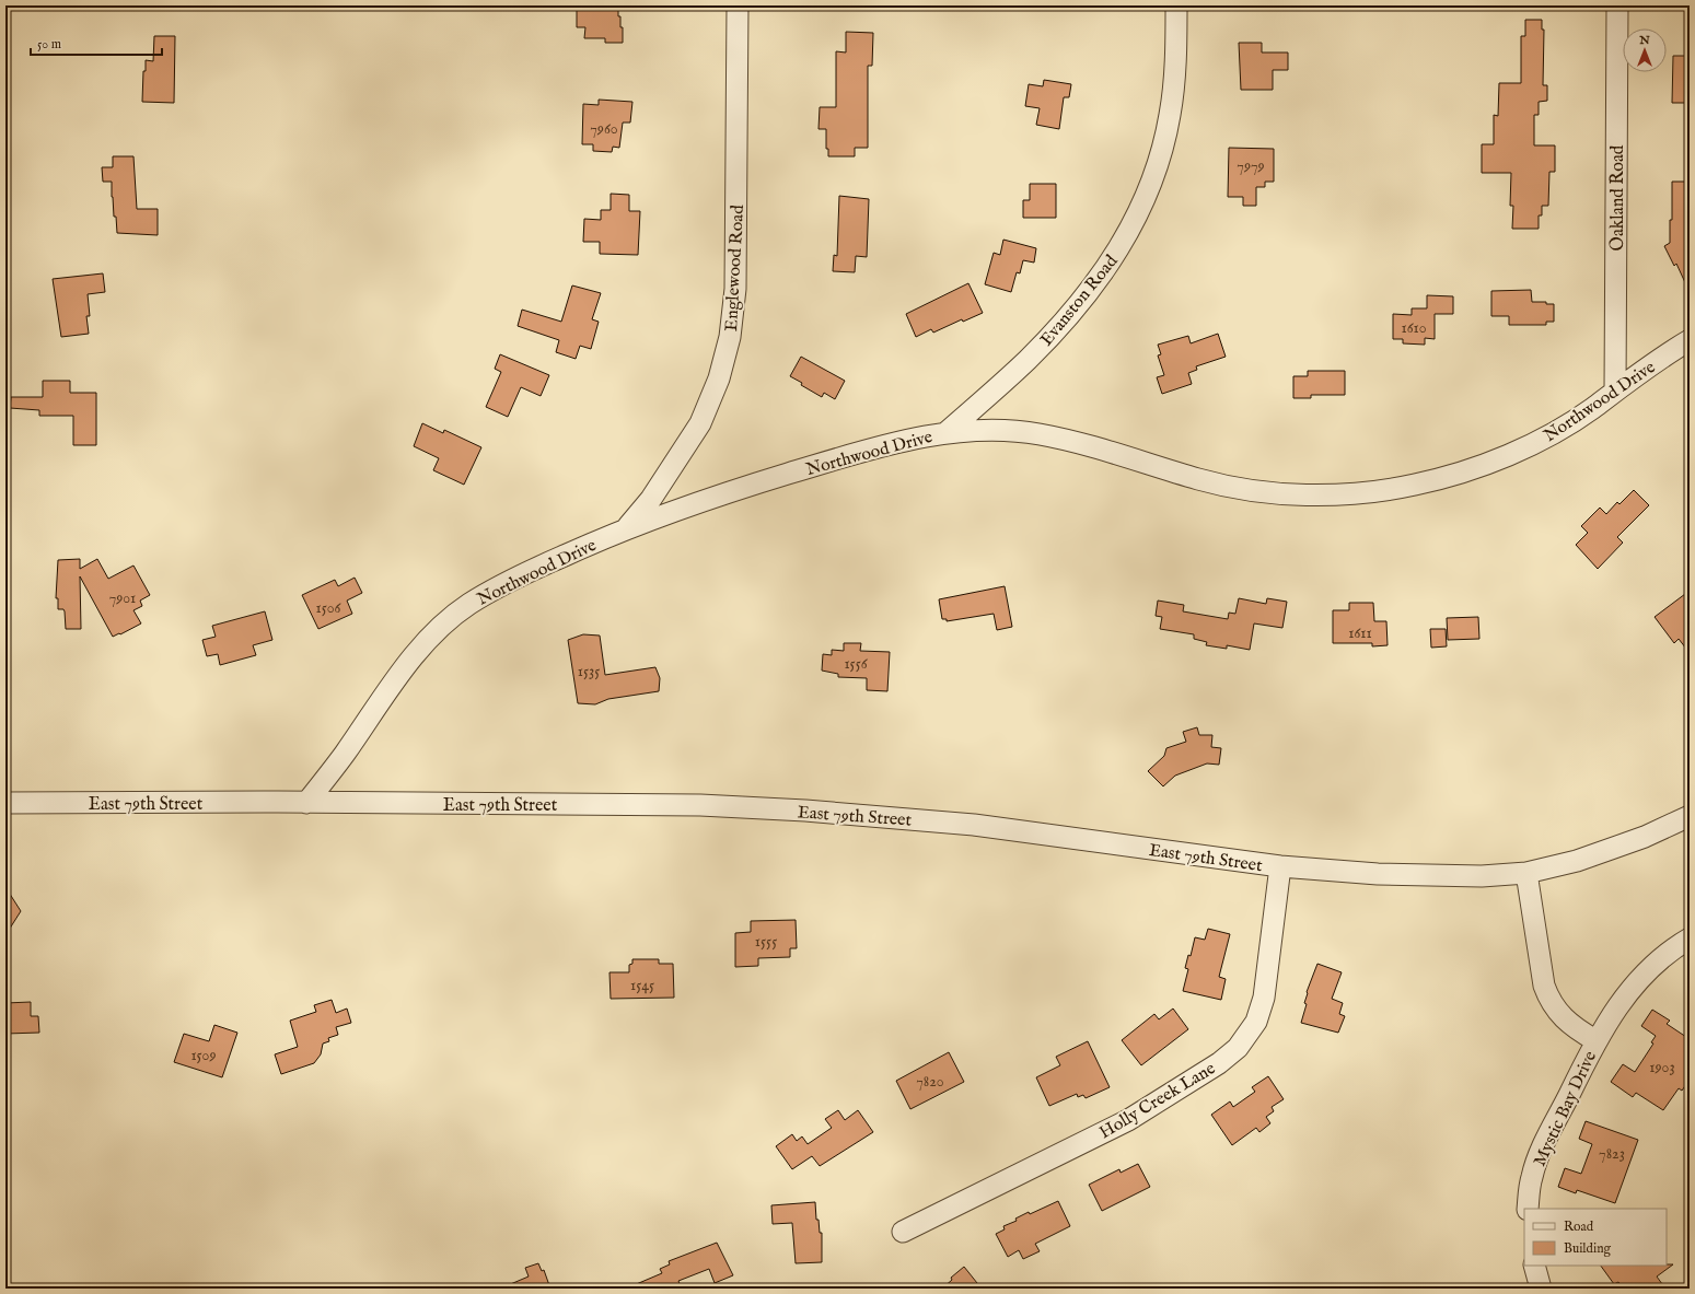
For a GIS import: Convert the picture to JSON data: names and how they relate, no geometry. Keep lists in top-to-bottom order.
{
  "streets": {
    "street": [
      "Oakland Road",
      "Englewood Road",
      "Evanston Road",
      "Northwood Drive",
      "East 79th Street",
      "Holly Creek Lane",
      "Mystic Bay Drive"
    ]
  },
  "crossings": [
    ["Oakland Road", "Northwood Drive"],
    ["Englewood Road", "Northwood Drive"],
    ["Evanston Road", "Northwood Drive"],
    ["Northwood Drive", "East 79th Street"],
    ["East 79th Street", "Holly Creek Lane"],
    ["East 79th Street", "Mystic Bay Drive"]
  ],
  "house_numbers": [
    "7960",
    "7979",
    "1610",
    "7901",
    "1506",
    "1611",
    "1556",
    "1535",
    "1555",
    "1545",
    "1509",
    "1903",
    "7820",
    "7823"
  ],
  "legend": ["Road", "Building"],
  "scale_bar": "50 m",
  "north": "top"
}
